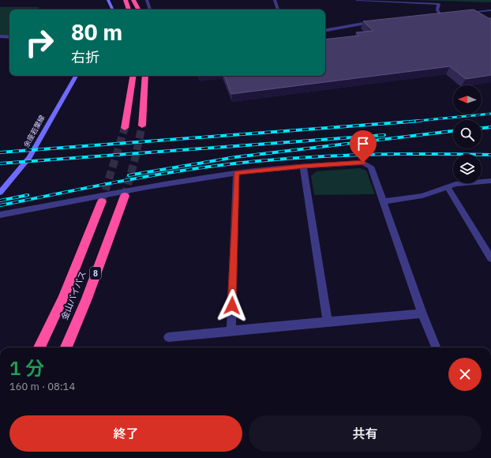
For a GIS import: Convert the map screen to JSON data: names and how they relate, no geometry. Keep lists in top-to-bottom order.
{
  "streets": {
    "highway": ["8", "金山バイパス"],
    "main road": ["余座若葉線"]
  },
  "north": "left",
  "page": {
    "turn": ["80 m", "右折"],
    "heading": ["1 分", "160 m · 08:14"],
    "buttons": ["終了", "共有"]
  }
}
